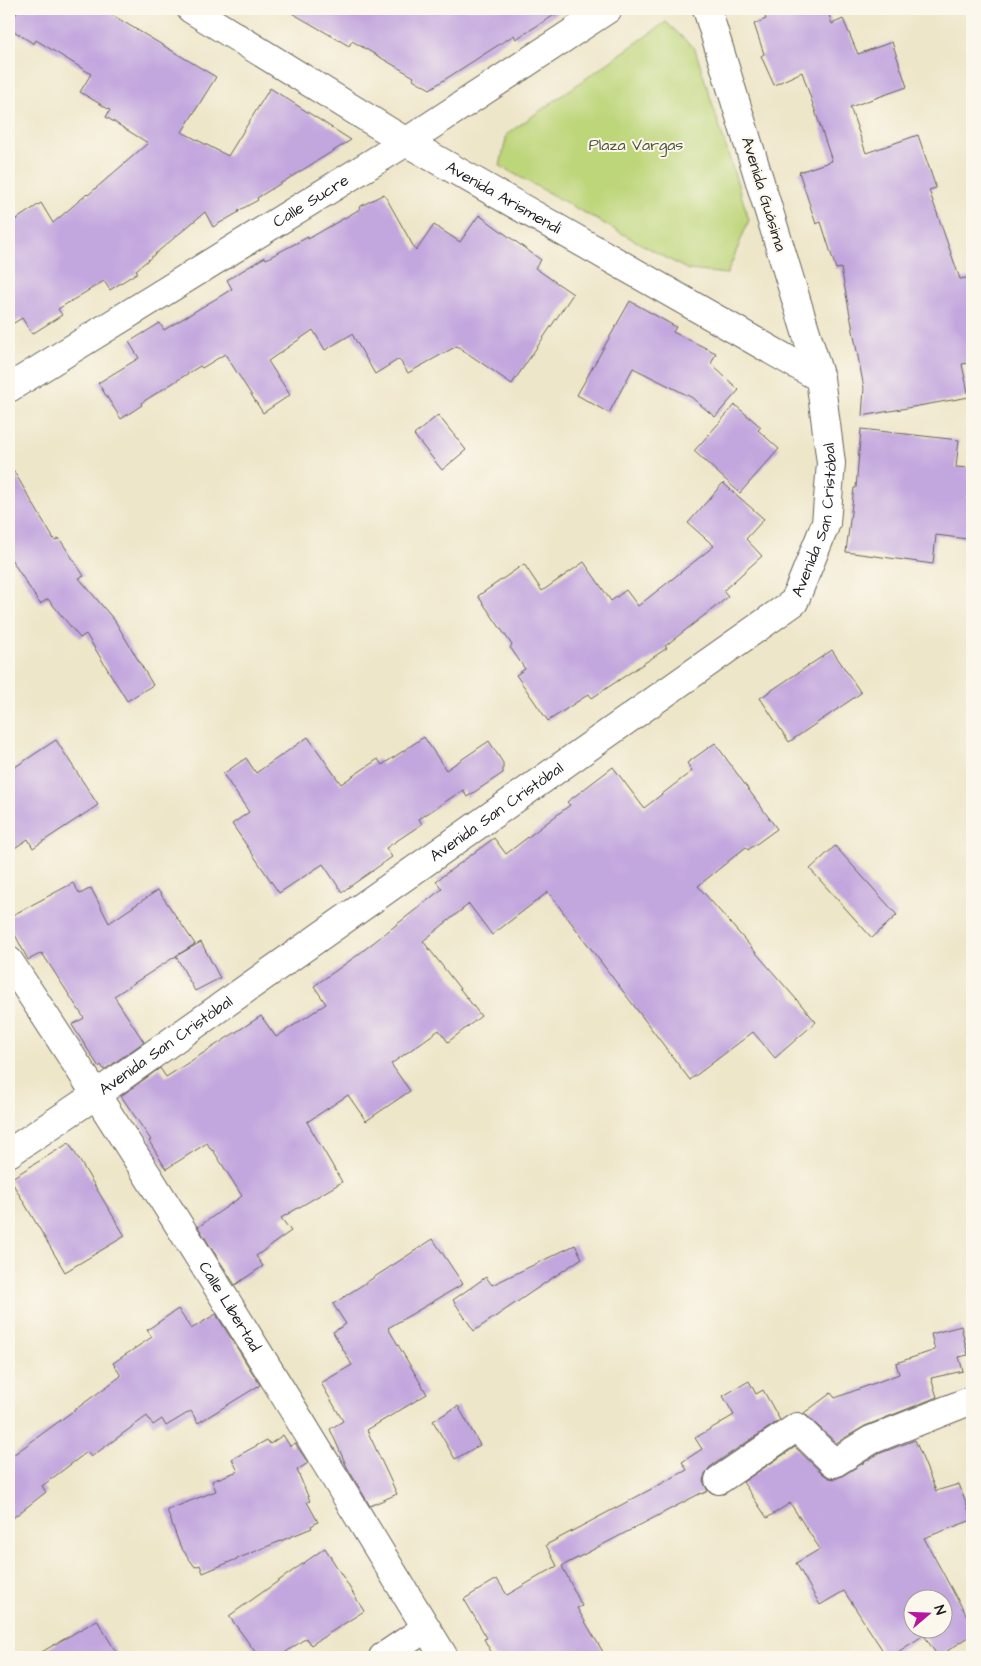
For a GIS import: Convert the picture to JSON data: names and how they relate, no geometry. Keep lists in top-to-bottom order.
{
  "streets": {
    "street": [
      "Avenida Guásima",
      "Avenida Arismendi",
      "Calle Sucre",
      "Avenida San Cristóbal",
      "Calle Libertad"
    ]
  },
  "crossings": [
    ["Avenida Guásima", "Avenida Arismendi"],
    ["Avenida Guásima", "Avenida San Cristóbal"],
    ["Avenida Arismendi", "Calle Sucre"],
    ["Avenida Arismendi", "Avenida San Cristóbal"],
    ["Avenida San Cristóbal", "Calle Libertad"]
  ],
  "parks": ["Plaza Vargas"],
  "north": "right"
}
